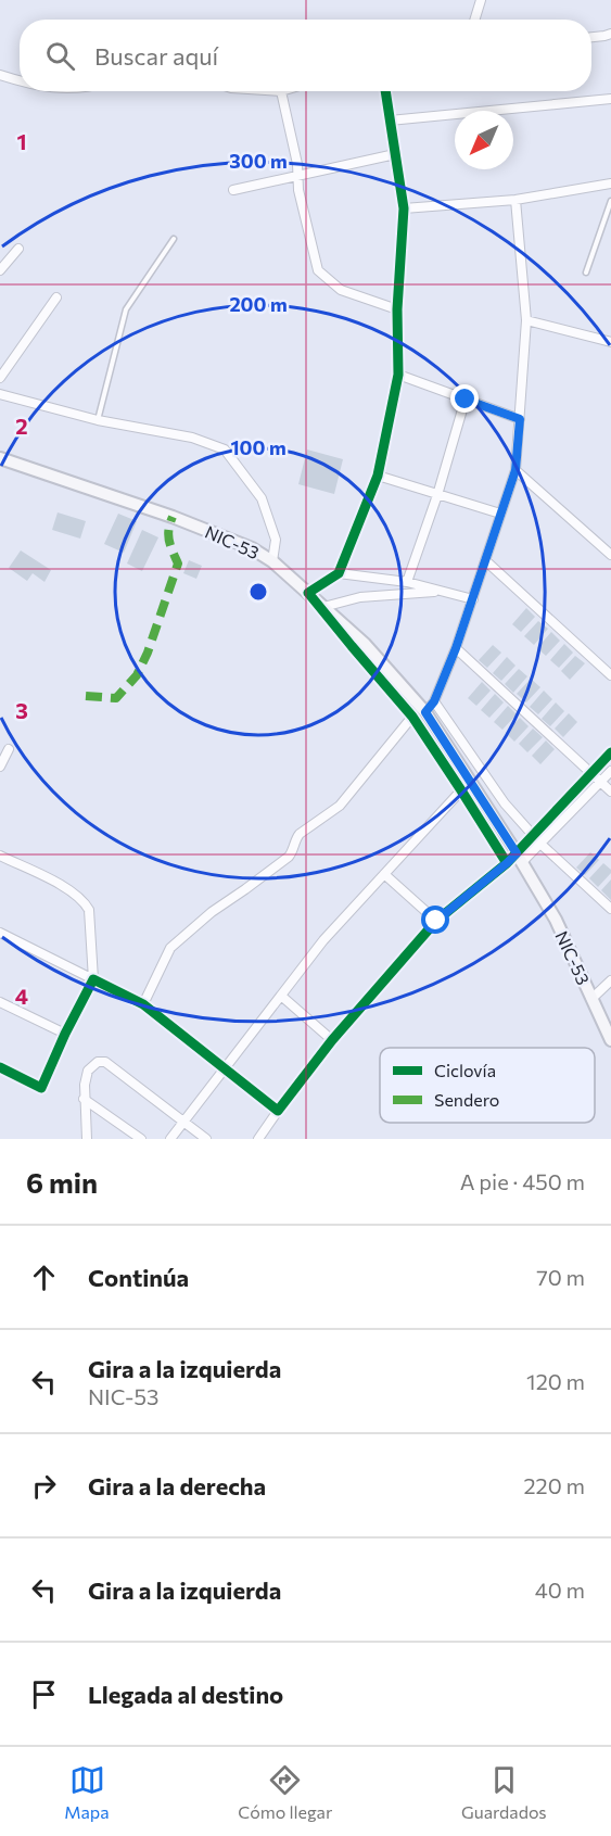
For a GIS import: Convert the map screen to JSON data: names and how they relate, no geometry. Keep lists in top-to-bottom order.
{
  "streets": {
    "main road": ["NIC-53"]
  },
  "legend": ["Ciclovía", "Sendero"],
  "north": "bottom left",
  "page": {
    "search": "Buscar aquí",
    "heading": ["6 min", "A pie · 450 m"],
    "list": [
      ["Continúa", "70 m"],
      ["Gira a la izquierda", "NIC-53", "120 m"],
      ["Gira a la derecha", "220 m"],
      ["Gira a la izquierda", "40 m"],
      "Llegada al destino"
    ],
    "nav": ["Mapa", "Cómo llegar", "Guardados"]
  },
  "grid": {
    "rows": [
      "1",
      "2",
      "3",
      "4"
    ]
  },
  "rings": ["300 m", "200 m", "100 m"]
}
